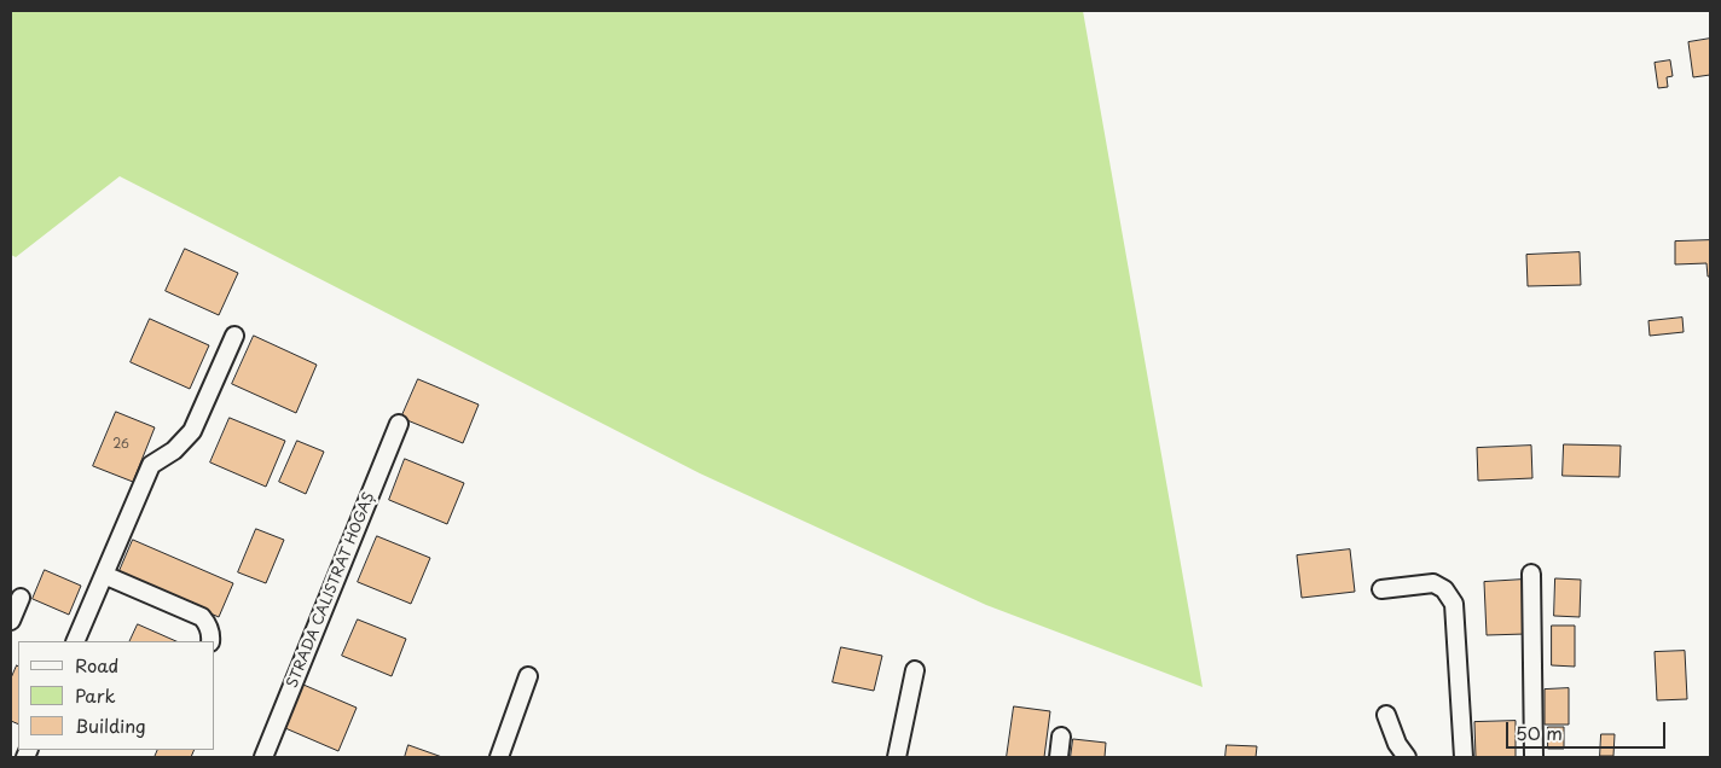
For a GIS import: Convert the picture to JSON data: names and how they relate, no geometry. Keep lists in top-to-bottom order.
{
  "streets": {
    "street": ["STRADA CALISTRAT HOGAȘ"]
  },
  "house_numbers": ["26"],
  "legend": ["Road", "Park", "Building"],
  "scale_bar": "50 m"
}
